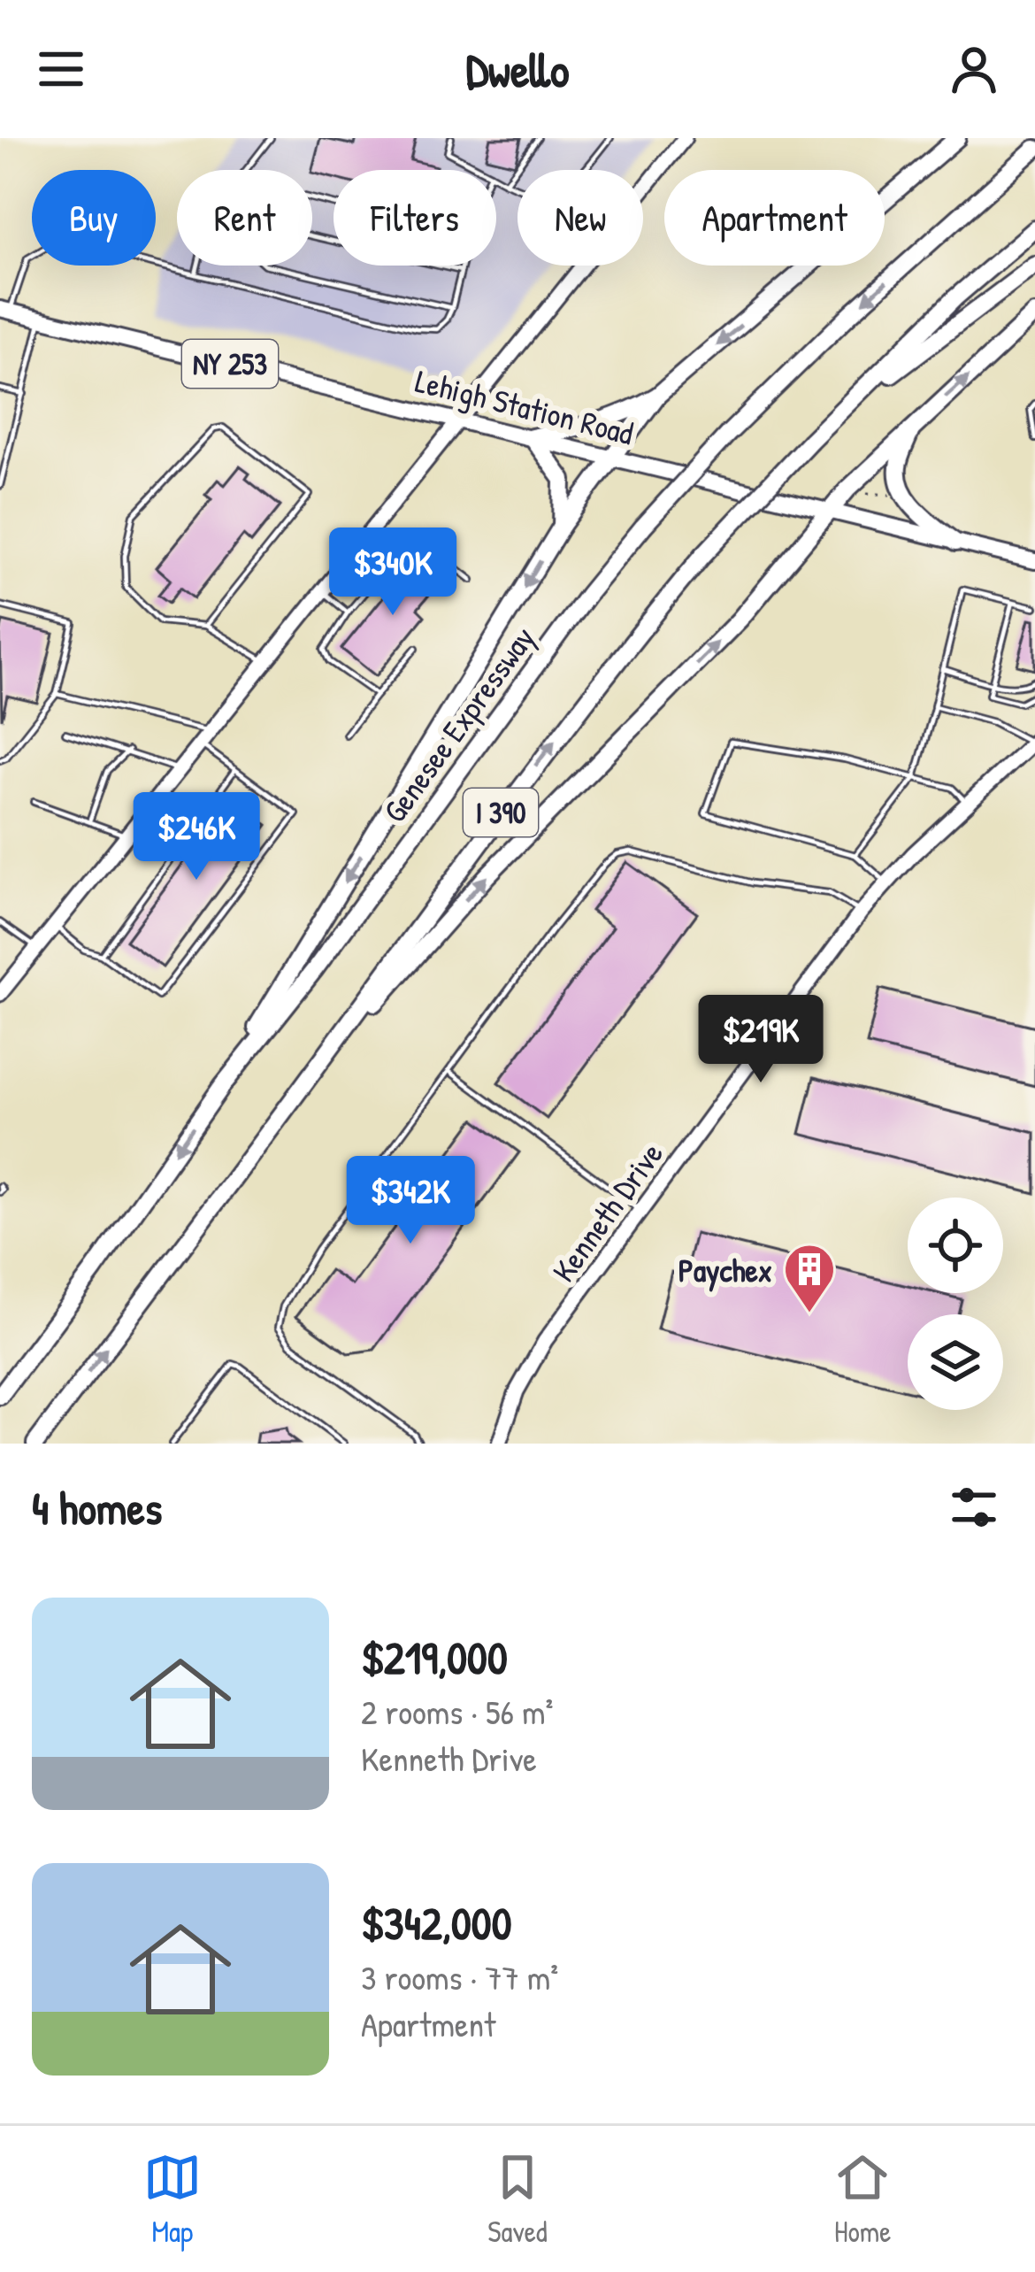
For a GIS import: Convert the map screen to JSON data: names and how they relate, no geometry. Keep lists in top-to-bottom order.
{
  "streets": {
    "highway": ["Genesee Expressway", "I 390"],
    "main road": ["NY 253", "Lehigh Station Road"],
    "street": ["Kenneth Drive"]
  },
  "places": {
    "building": ["Paychex"]
  },
  "page": {
    "header": "Dwello",
    "chip": [
      "Buy",
      "Rent",
      "Filters",
      "New",
      "Apartment"
    ],
    "price": [
      "$340K",
      "$246K",
      "$219K",
      "$342K"
    ],
    "heading": "4 homes",
    "list": [
      {
        "name": "$219,000",
        "note": "2 rooms · 56 m² · Kenneth Drive"
      },
      {
        "name": "$342,000",
        "note": "3 rooms · 77 m² · Apartment"
      }
    ],
    "tabs": ["Map", "Saved", "Home"]
  }
}
